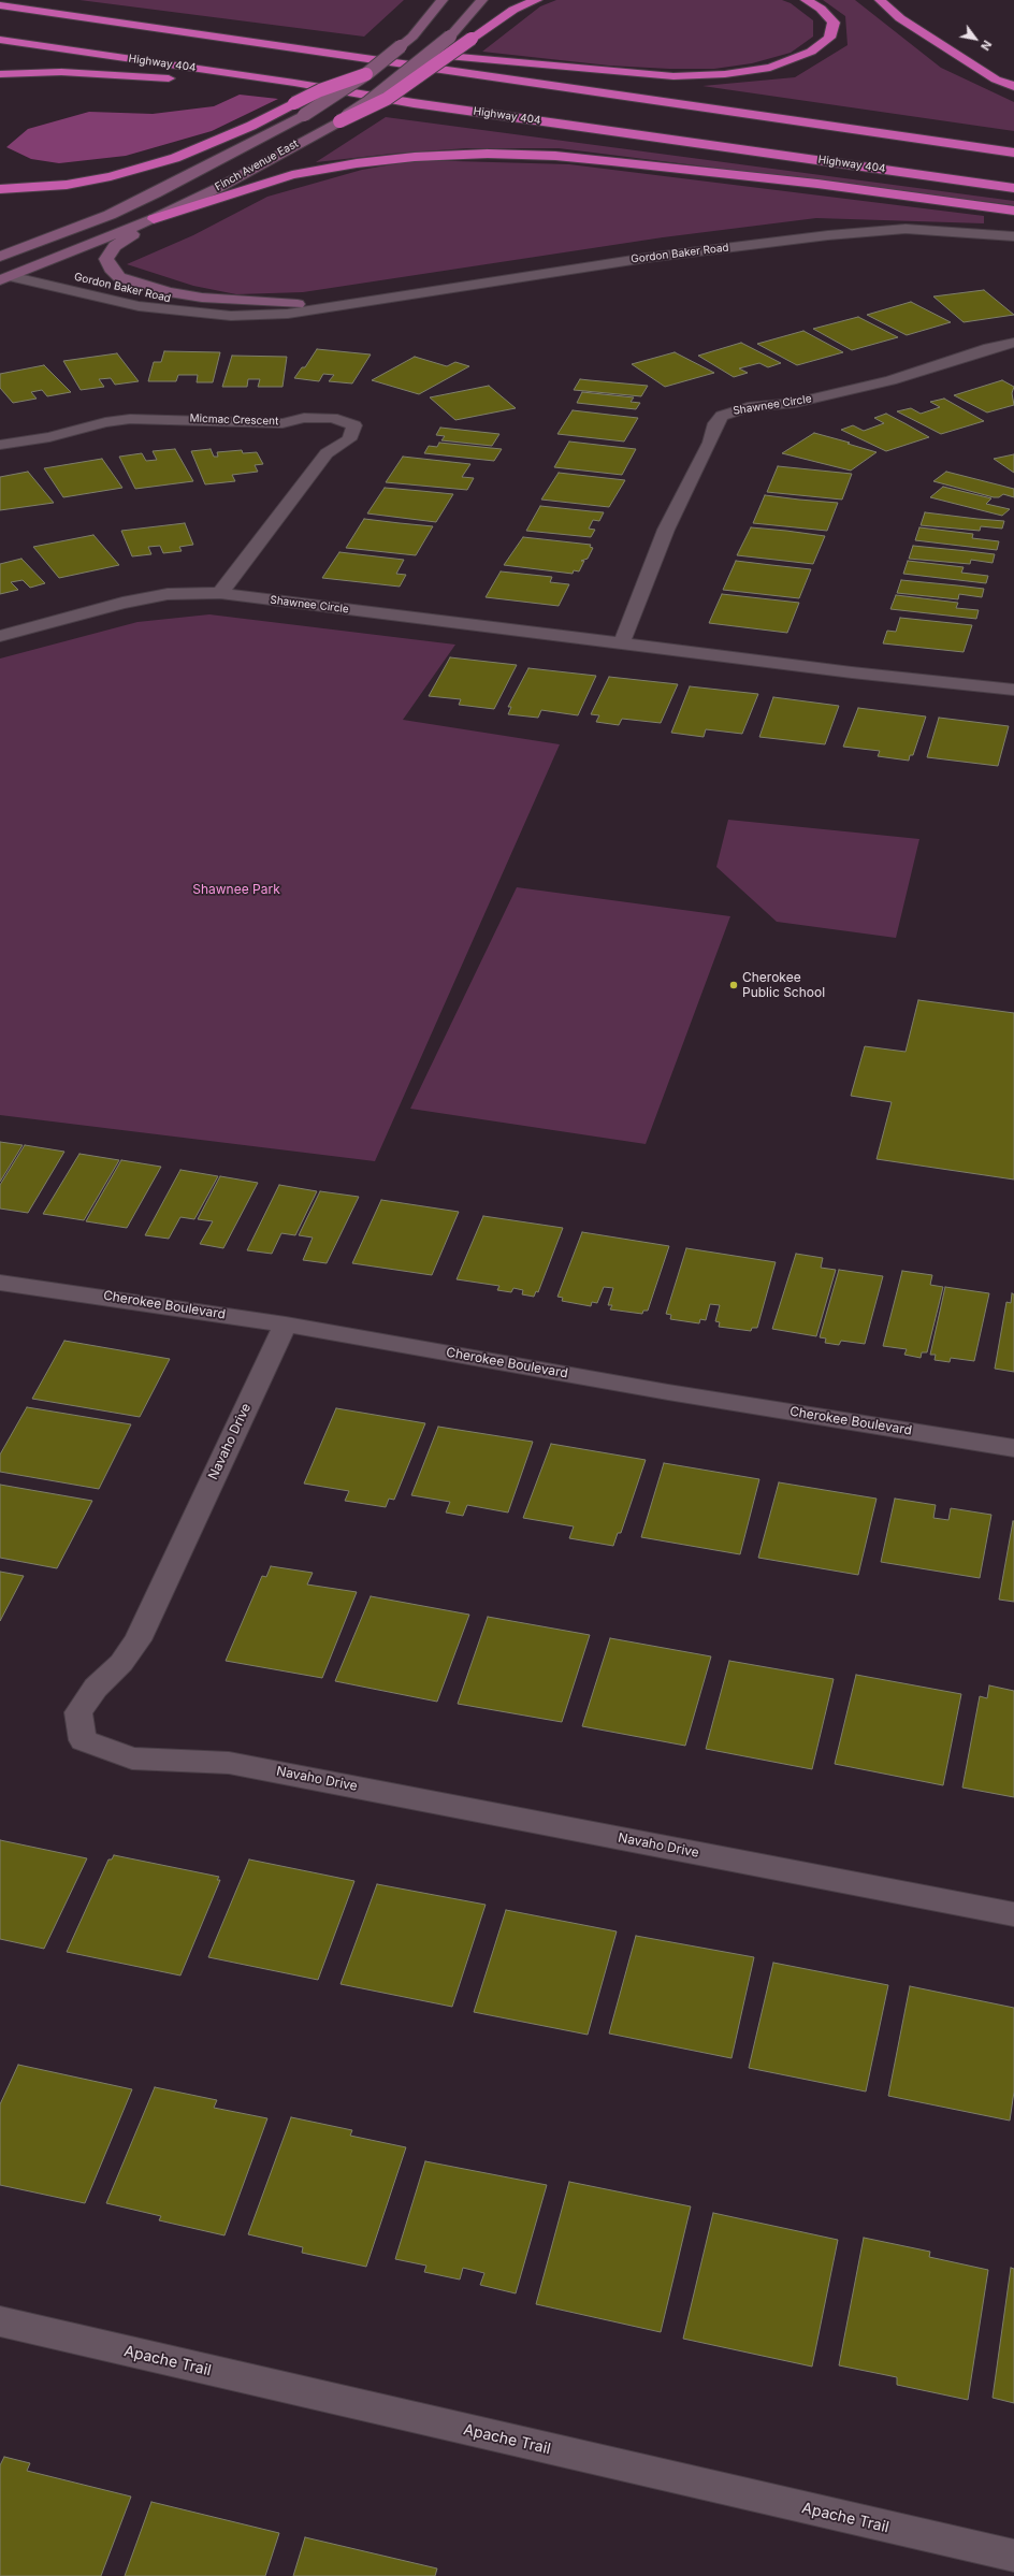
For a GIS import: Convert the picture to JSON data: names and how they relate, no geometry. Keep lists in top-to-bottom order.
{
  "streets": {
    "highway": ["Highway 404"],
    "main road": ["Finch Avenue East"],
    "street": [
      "Gordon Baker Road",
      "Shawnee Circle",
      "Micmac Crescent",
      "Cherokee Boulevard",
      "Navaho Drive",
      "Apache Trail"
    ]
  },
  "crossings": [
    ["Finch Avenue East", "Gordon Baker Road"],
    ["Shawnee Circle", "Micmac Crescent"],
    ["Cherokee Boulevard", "Navaho Drive"]
  ],
  "parks": ["Shawnee Park"],
  "places": ["Cherokee Public School"],
  "north": "bottom right"
}
